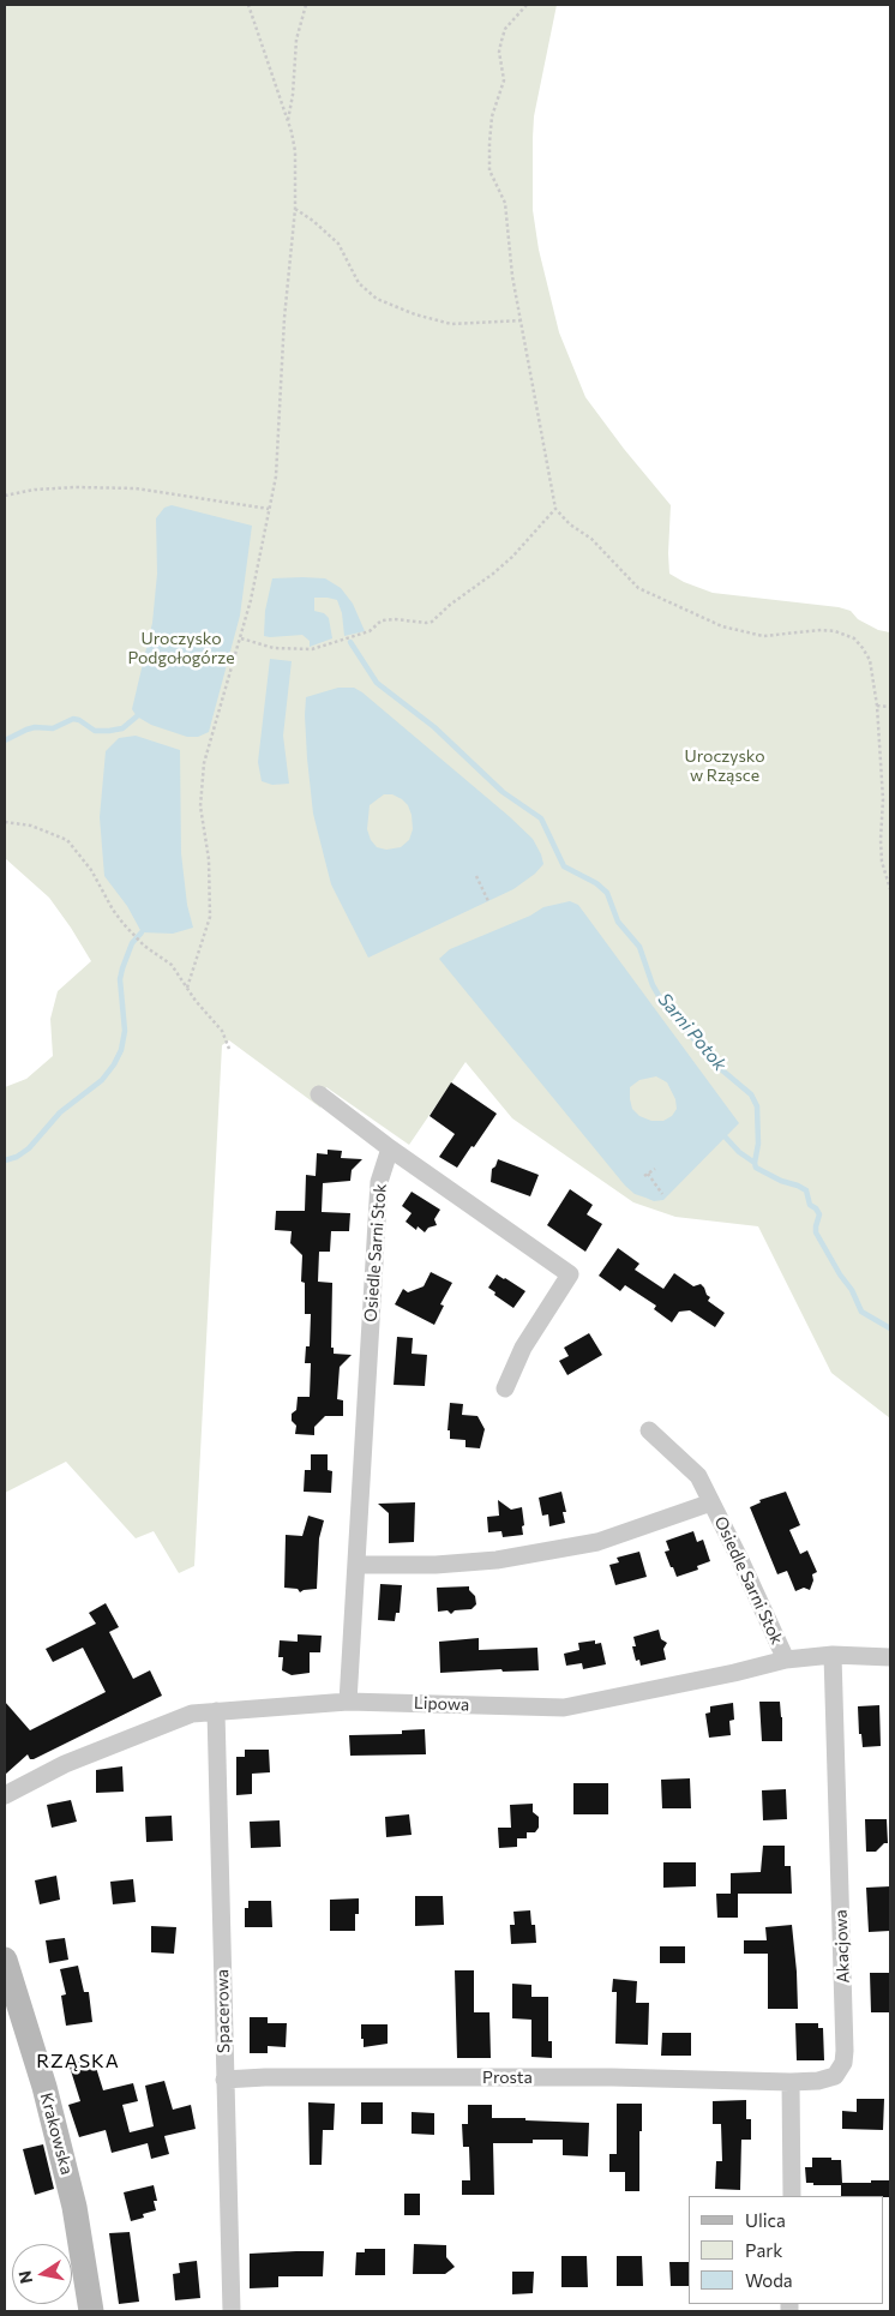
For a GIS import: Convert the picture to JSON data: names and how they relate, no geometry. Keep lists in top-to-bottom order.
{
  "streets": {
    "street": [
      "Osiedle Sarni Stok",
      "Lipowa",
      "Akacjowa",
      "Spacerowa",
      "Prosta",
      "Krakowska"
    ]
  },
  "crossings": [
    ["Osiedle Sarni Stok", "Lipowa"],
    ["Lipowa", "Akacjowa"],
    ["Lipowa", "Spacerowa"],
    ["Akacjowa", "Prosta"],
    ["Spacerowa", "Prosta"]
  ],
  "districts": ["RZĄSKA"],
  "water": ["Sarni Potok"],
  "parks": ["Uroczysko Podgołogórze", "Uroczysko w Rząsce"],
  "legend": ["Ulica", "Park", "Woda"],
  "north": "left"
}
